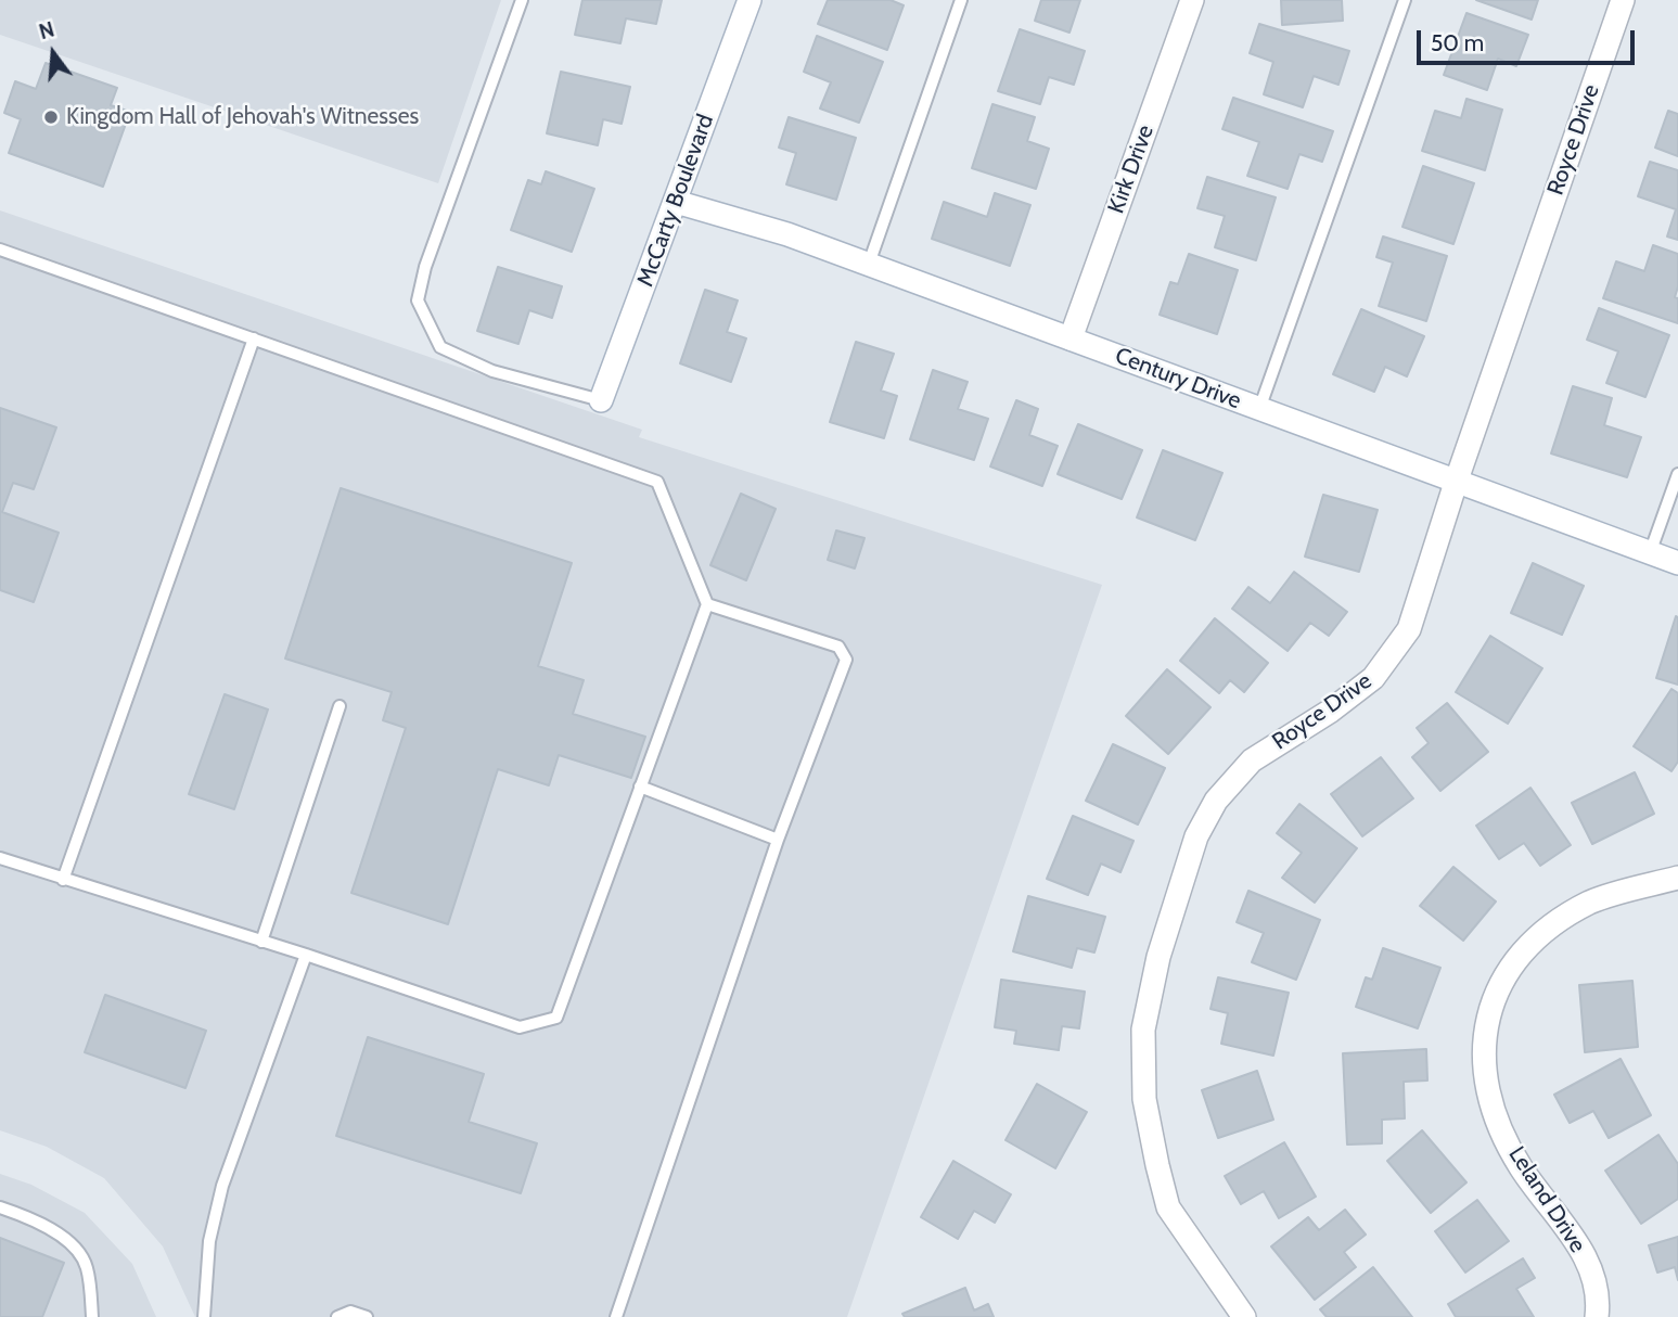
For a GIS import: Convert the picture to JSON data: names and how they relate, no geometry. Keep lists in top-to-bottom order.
{
  "streets": {
    "street": [
      "Royce Drive",
      "Kirk Drive",
      "McCarty Boulevard",
      "Century Drive",
      "Leland Drive"
    ]
  },
  "crossings": [
    ["Royce Drive", "Century Drive"],
    ["Kirk Drive", "Century Drive"],
    ["McCarty Boulevard", "Century Drive"]
  ],
  "places": ["Kingdom Hall of Jehovah's Witnesses"],
  "scale_bar": "50 m",
  "north": "top"
}
